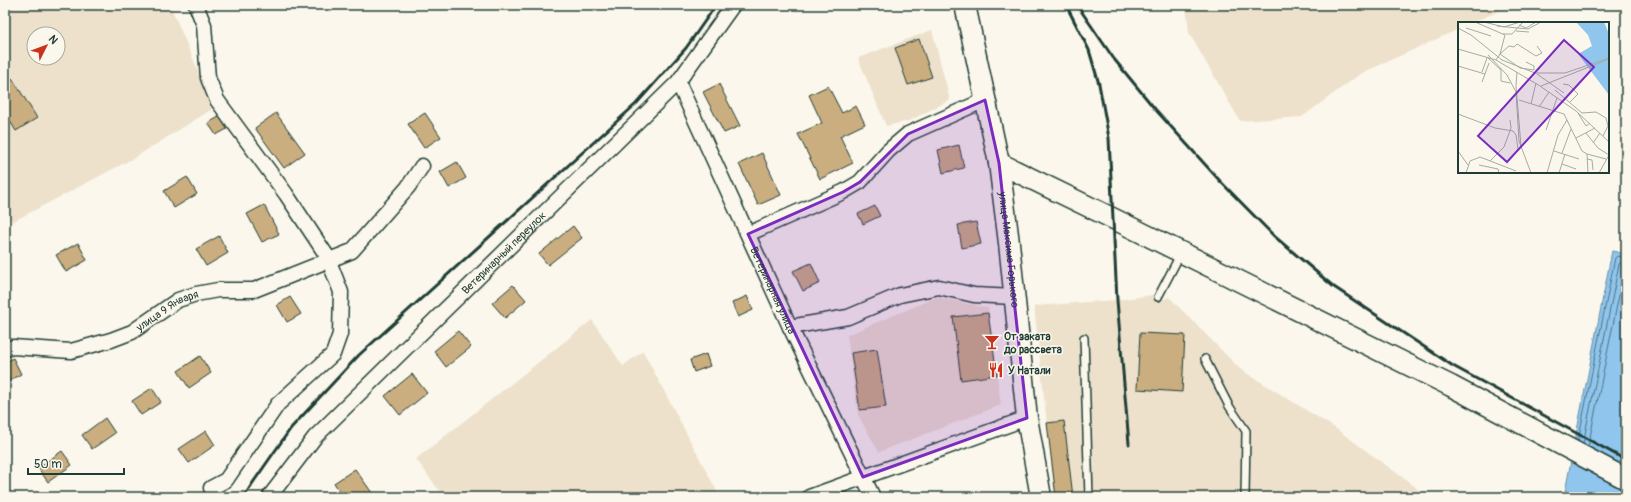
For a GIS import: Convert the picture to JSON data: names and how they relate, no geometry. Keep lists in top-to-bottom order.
{
  "streets": {
    "street": [
      "улица Максима Горького",
      "Ветеринарный переулок",
      "Ветеринарная улица",
      "улица 9 Января"
    ]
  },
  "crossings": [
    ["Ветеринарный переулок", "Ветеринарная улица"]
  ],
  "places": {
    "bar": ["От заката до рассвета"],
    "restaurant": ["У Натали"]
  },
  "scale_bar": "50 m",
  "north": "top right"
}
